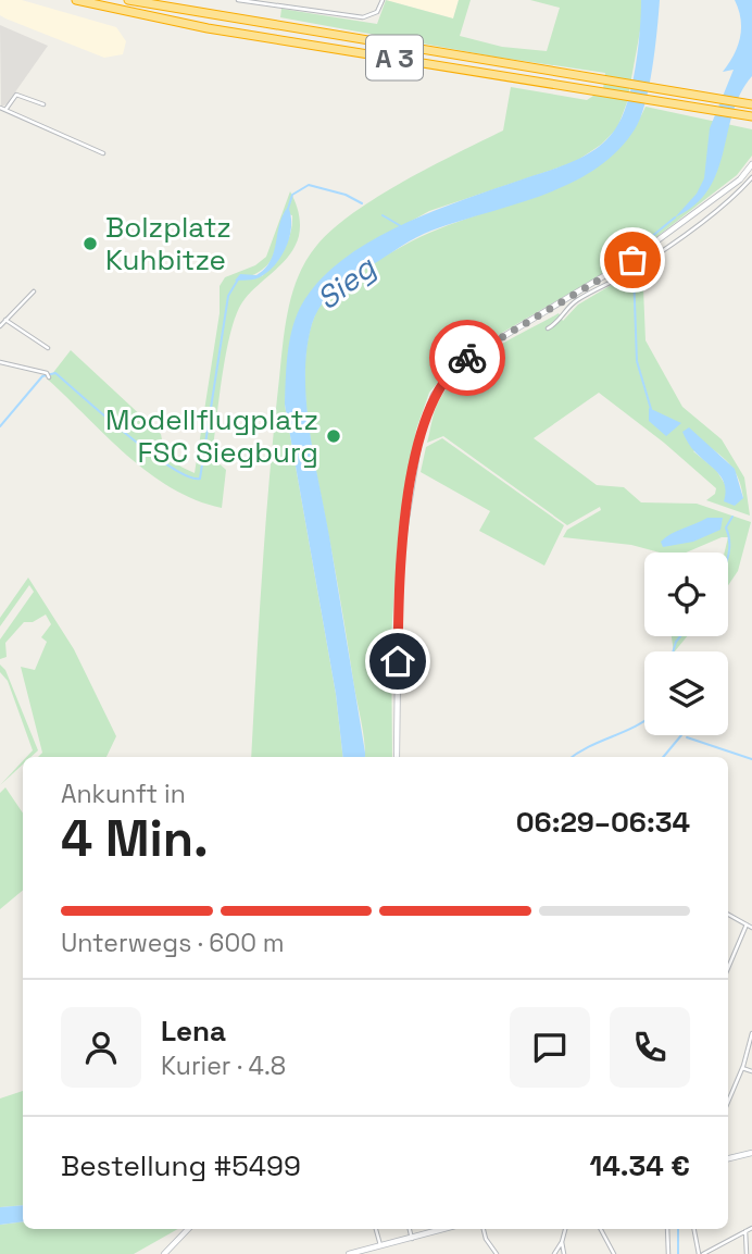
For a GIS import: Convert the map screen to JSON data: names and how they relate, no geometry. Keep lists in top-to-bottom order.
{
  "streets": {
    "highway": ["A 3"]
  },
  "water": ["Sieg"],
  "places": ["Bolzplatz Kuhbitze", "Modellflugplatz FSC Siegburg"],
  "page": {
    "heading": ["4 Min.", "Ankunft in", "06:29–06:34"],
    "panel": [
      "Lena",
      "Kurier · 4.8",
      "Bestellung #5499",
      "14.34 €"
    ],
    "bar": "Unterwegs · 600 m"
  }
}
